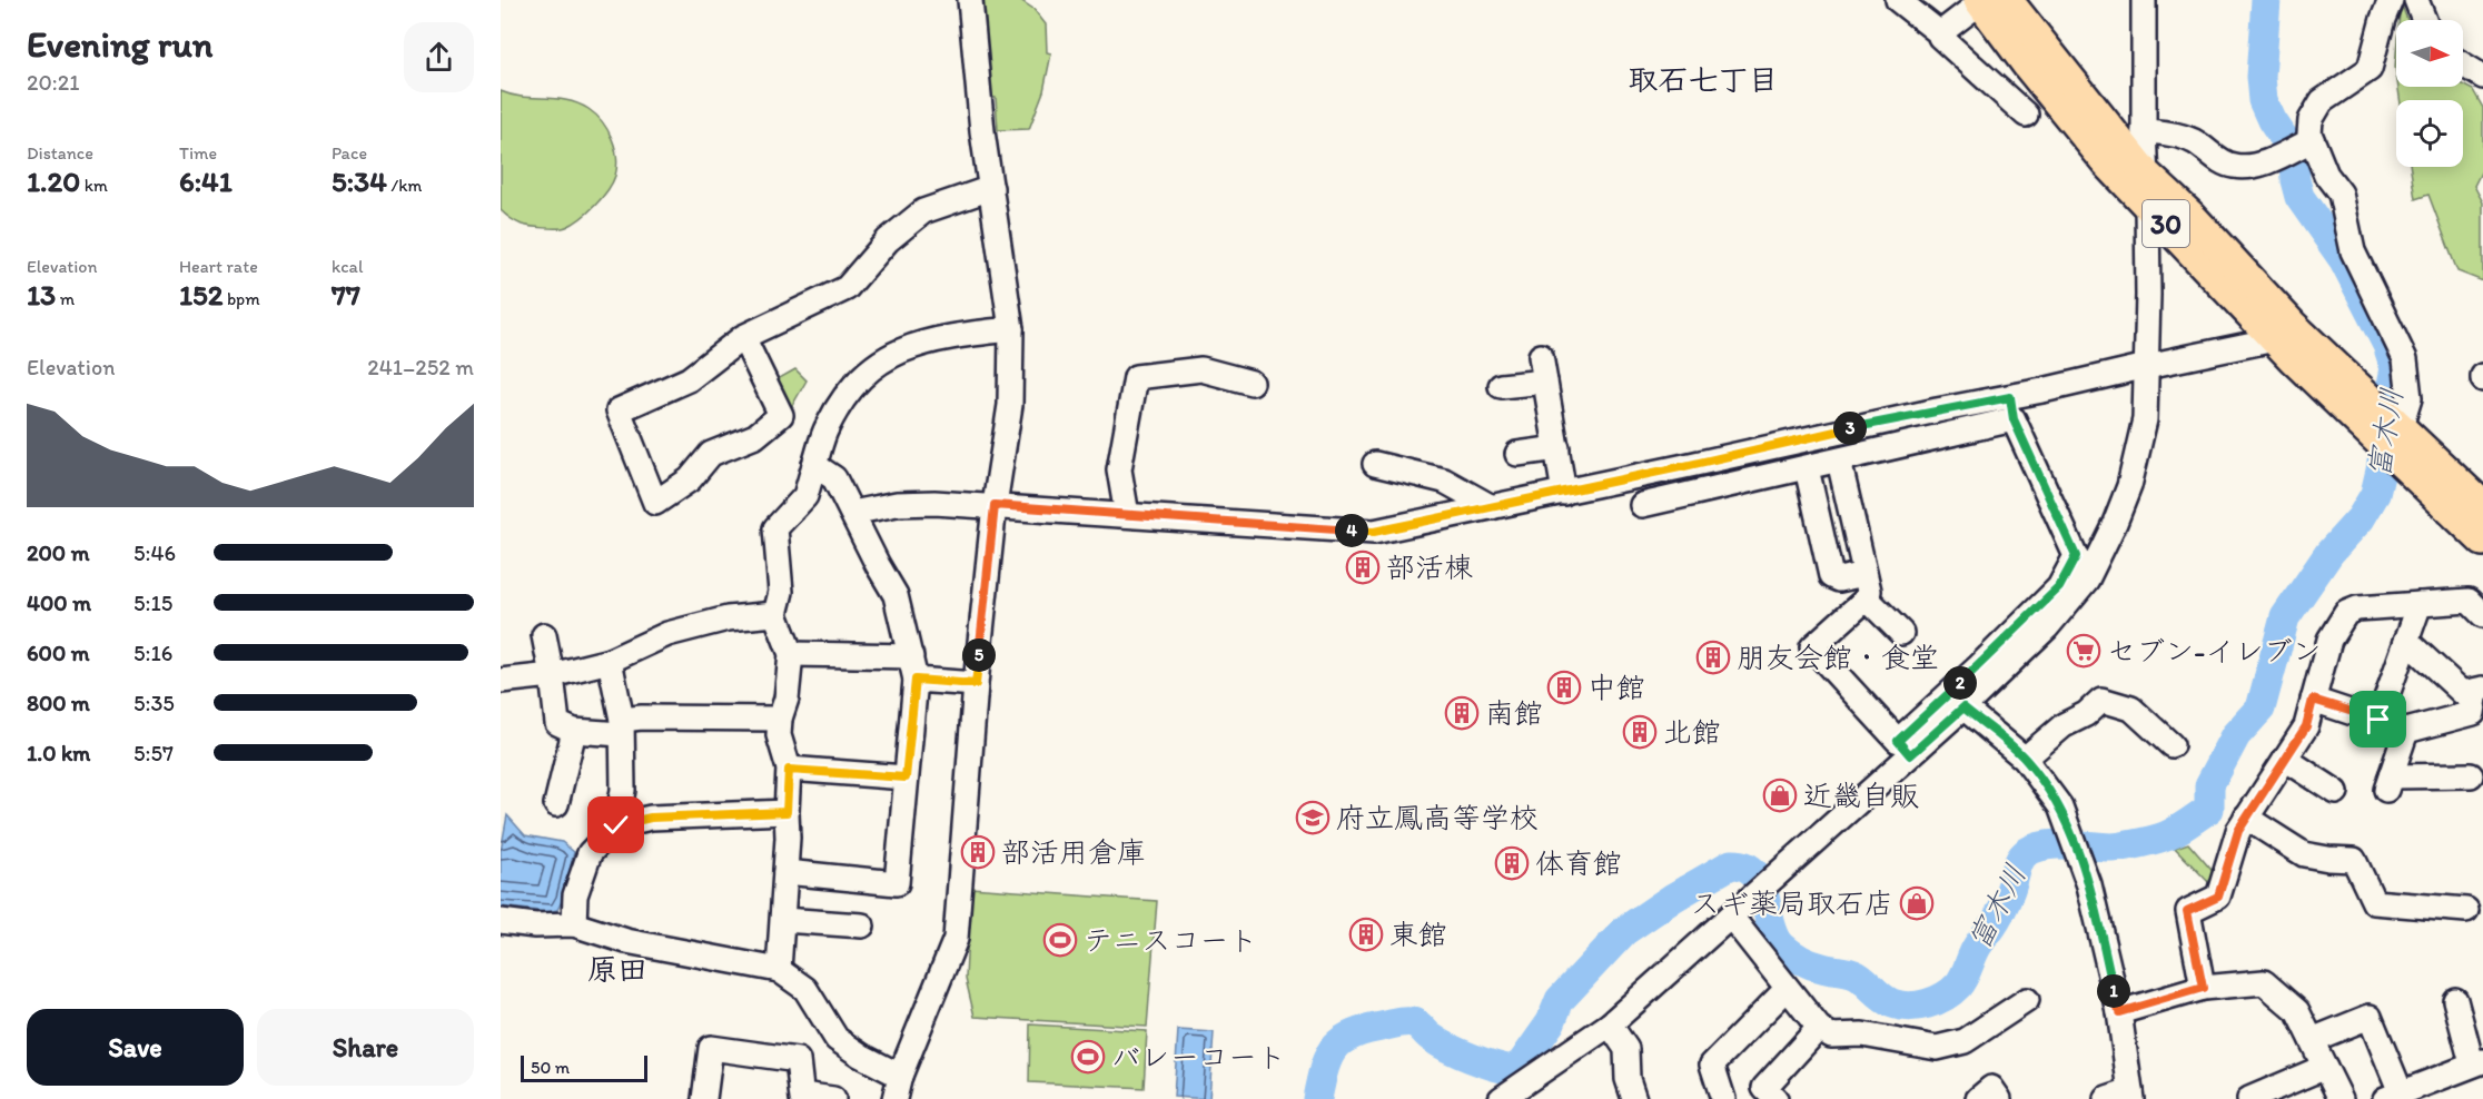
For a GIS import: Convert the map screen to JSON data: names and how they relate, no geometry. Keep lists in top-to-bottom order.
{
  "streets": {
    "main road": ["30"]
  },
  "districts": ["取石七丁目", "原田"],
  "water": ["富木川"],
  "places": {
    "building": [
      "部活棟",
      "朋友会館・食堂",
      "中館",
      "南館",
      "北館",
      "部活用倉庫",
      "体育館",
      "東館"
    ],
    "supermarket": ["セブン-イレブン"],
    "shop": ["近畿自販", "スギ薬局取石店"],
    "school or university": ["府立鳳高等学校"],
    "sports": ["テニスコート", "バレーコート"]
  },
  "scale_bar": "50 m",
  "north": "right",
  "page": {
    "heading": ["Evening run", "20:21"],
    "stats": [
      ["Distance", "1.20 km"],
      ["Time", "6:41"],
      ["Pace", "5:34 /km"],
      ["Elevation", "13 m"],
      ["Heart rate", "152 bpm"],
      ["kcal", "77"]
    ],
    "chart": ["Elevation", "241–252 m"],
    "pins": [
      "3",
      "4",
      "5",
      "2",
      "1"
    ],
    "list": [
      {
        "name": "200 m",
        "note": "5:46"
      },
      {
        "name": "400 m",
        "note": "5:15"
      },
      {
        "name": "600 m",
        "note": "5:16"
      },
      {
        "name": "800 m",
        "note": "5:35"
      },
      {
        "name": "1.0 km",
        "note": "5:57"
      }
    ],
    "buttons": ["Save", "Share"],
    "scale": "50 m"
  }
}
